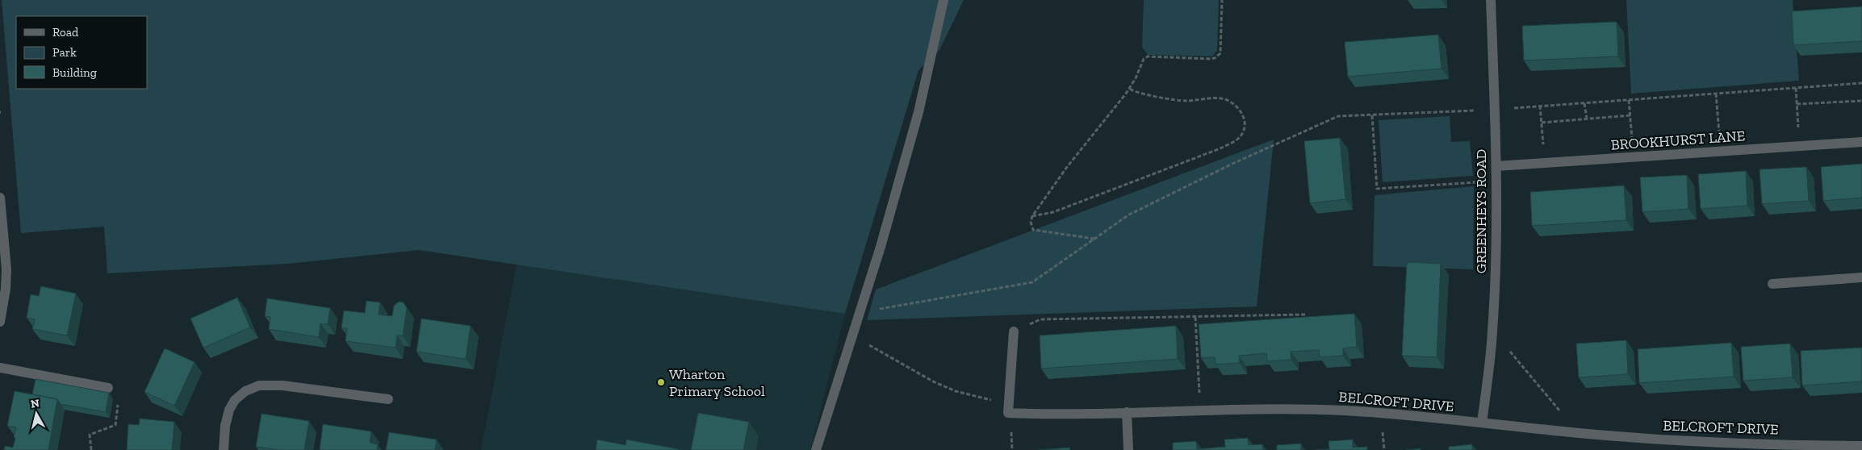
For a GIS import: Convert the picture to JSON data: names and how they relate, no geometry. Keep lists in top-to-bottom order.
{
  "streets": {
    "street": ["BROOKHURST LANE", "GREENHEYS ROAD", "BELCROFT DRIVE"]
  },
  "crossings": [
    ["BROOKHURST LANE", "GREENHEYS ROAD"],
    ["GREENHEYS ROAD", "BELCROFT DRIVE"]
  ],
  "places": ["Wharton Primary School"],
  "legend": ["Road", "Park", "Building"],
  "north": "top"
}
